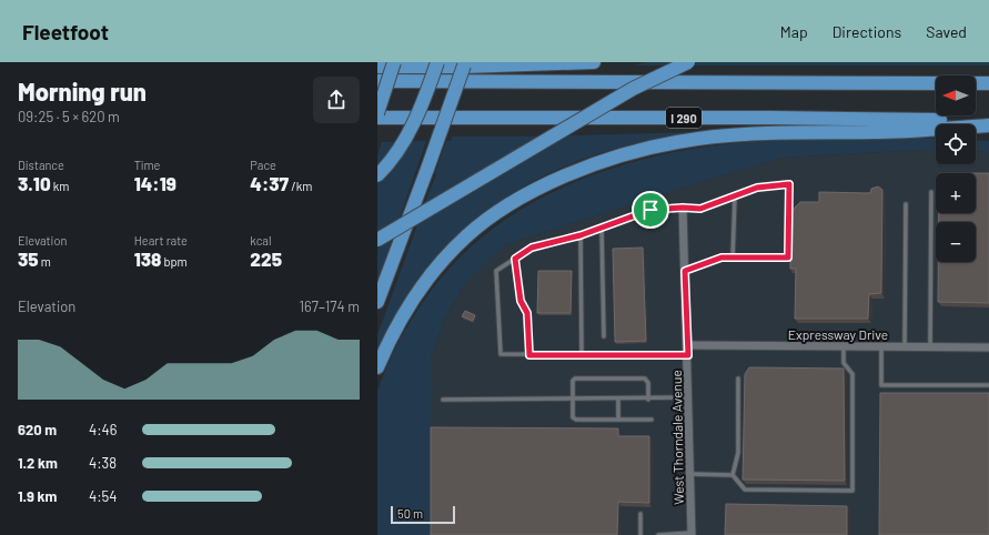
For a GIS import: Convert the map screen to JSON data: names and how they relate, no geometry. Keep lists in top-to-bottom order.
{
  "streets": {
    "highway": ["I 290"],
    "street": ["Expressway Drive", "West Thorndale Avenue"]
  },
  "crossings": [
    ["Expressway Drive", "West Thorndale Avenue"]
  ],
  "scale_bar": "50 m",
  "north": "left",
  "page": {
    "header": "Fleetfoot",
    "nav": ["Map", "Directions", "Saved"],
    "heading": ["Morning run", "09:25 · 5 × 620 m"],
    "map_buttons": ["+", "−"],
    "stats": [
      ["Distance", "3.10 km"],
      ["Time", "14:19"],
      ["Pace", "4:37 /km"],
      ["Elevation", "35 m"],
      ["Heart rate", "138 bpm"],
      ["kcal", "225"]
    ],
    "chart": ["Elevation", "167–174 m"],
    "list": [
      {
        "name": "620 m",
        "note": "4:46"
      },
      {
        "name": "1.2 km",
        "note": "4:38"
      },
      {
        "name": "1.9 km",
        "note": "4:54"
      }
    ],
    "scale": "50 m"
  }
}
